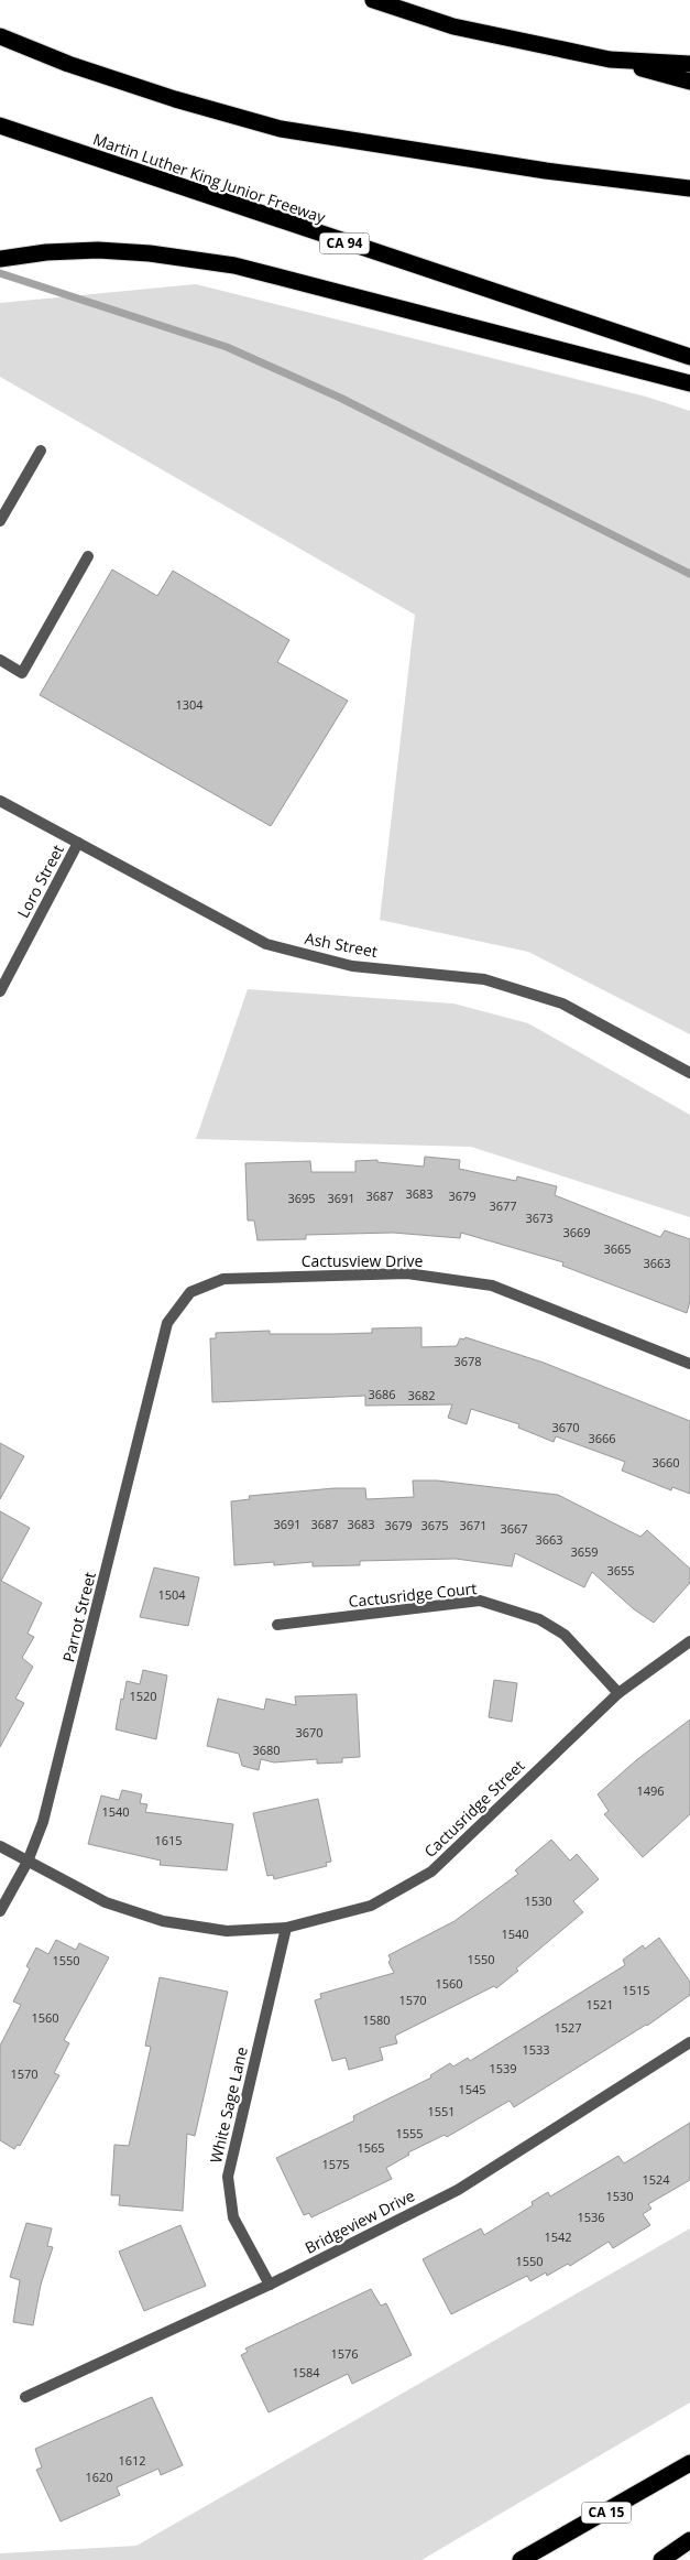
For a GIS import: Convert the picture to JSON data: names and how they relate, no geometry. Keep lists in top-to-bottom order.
{
  "streets": {
    "highway": ["Martin Luther King Junior Freeway", "CA 94", "CA 15"],
    "street": [
      "Loro Street",
      "Ash Street",
      "Cactusview Drive",
      "Cactusridge Court",
      "Parrot Street",
      "Cactusridge Street",
      "White Sage Lane",
      "Bridgeview Drive"
    ]
  },
  "crossings": [
    ["Loro Street", "Ash Street"],
    ["Cactusview Drive", "Parrot Street"],
    ["Cactusridge Court", "Cactusridge Street"],
    ["Parrot Street", "Cactusridge Street"],
    ["Cactusridge Street", "White Sage Lane"],
    ["White Sage Lane", "Bridgeview Drive"]
  ],
  "house_numbers": [
    "1304",
    "3683",
    "3687",
    "3679",
    "3695",
    "3691",
    "3677",
    "3673",
    "3669",
    "3665",
    "3663",
    "3678",
    "3686",
    "3682",
    "3670",
    "3666",
    "3660",
    "3691",
    "3687",
    "3683",
    "3679",
    "3675",
    "3671",
    "3667",
    "3663",
    "3659",
    "3655",
    "1504",
    "1520",
    "3670",
    "3680",
    "1496",
    "1540",
    "1615",
    "1530",
    "1540",
    "1550",
    "1550",
    "1560",
    "1515",
    "1570",
    "1521",
    "1560",
    "1580",
    "1527",
    "1533",
    "1539",
    "1570",
    "1545",
    "1551",
    "1555",
    "1565",
    "1575",
    "1524",
    "1530",
    "1536",
    "1542",
    "1550",
    "1576",
    "1584",
    "1612",
    "1620"
  ]
}
